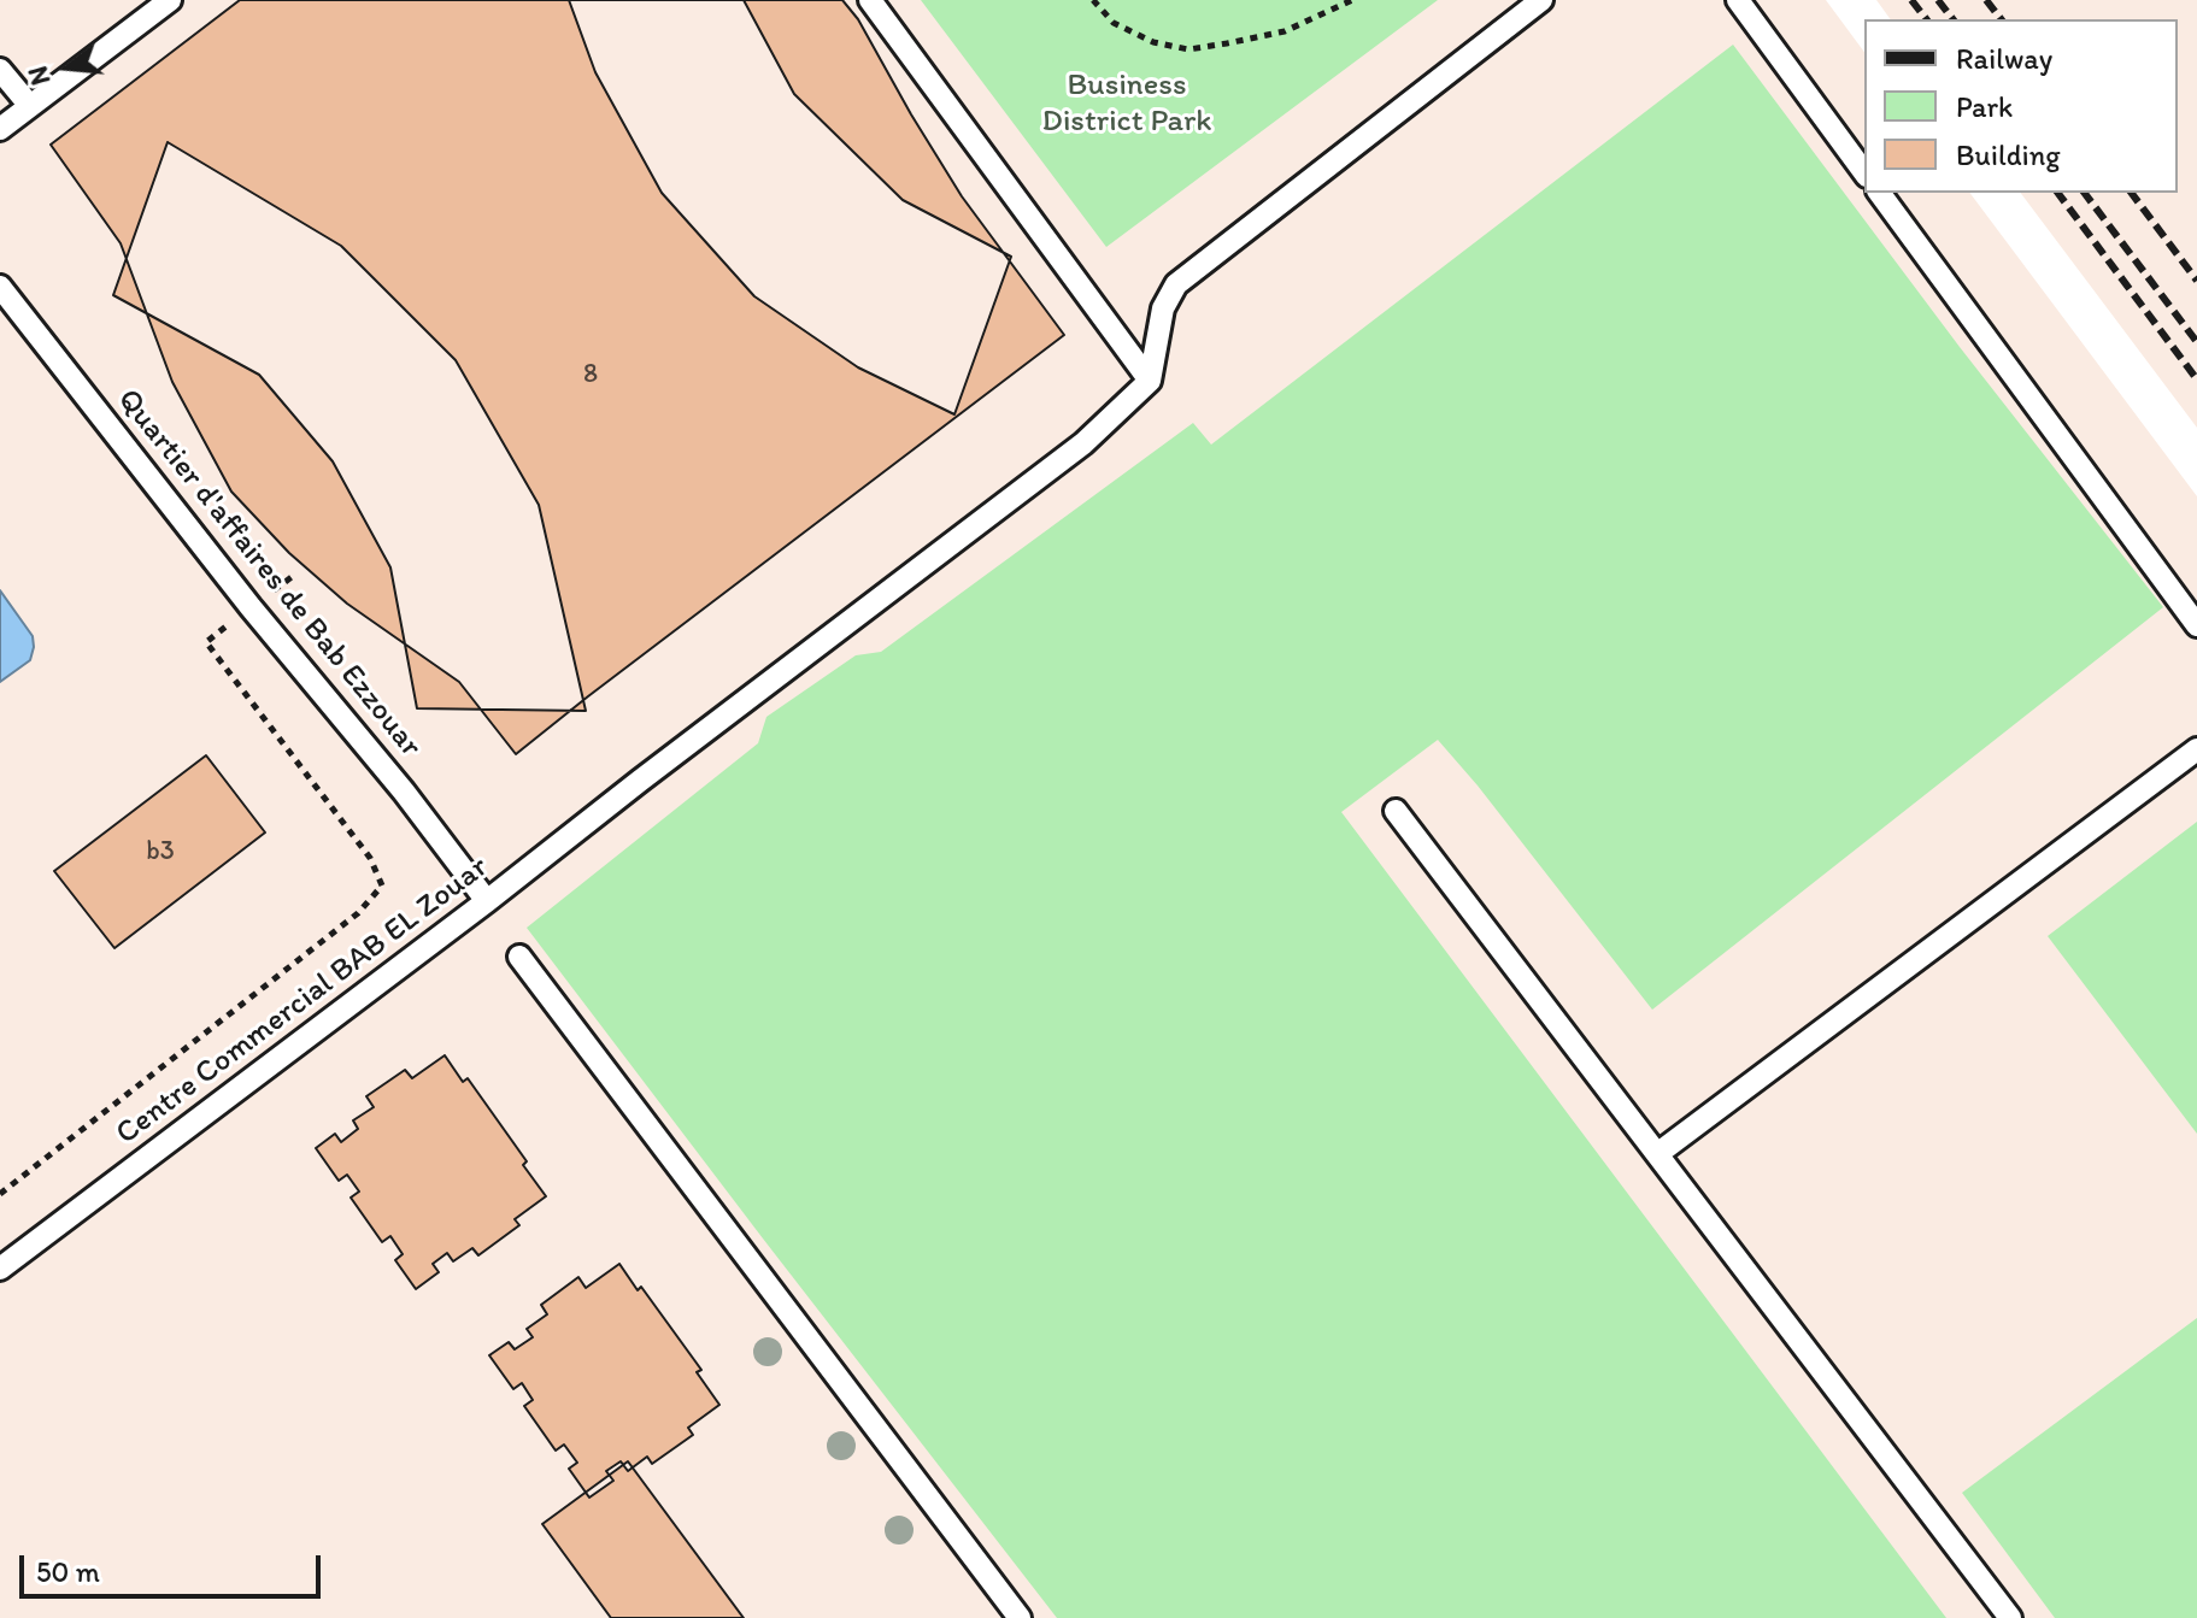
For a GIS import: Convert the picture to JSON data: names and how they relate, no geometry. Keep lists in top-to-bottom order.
{
  "streets": {
    "lane": ["Quartier d'affaires de Bab Ezzouar", "Centre Commercial BAB EL Zouar"]
  },
  "crossings": [
    ["Quartier d'affaires de Bab Ezzouar", "Centre Commercial BAB EL Zouar"]
  ],
  "parks": ["Business District Park"],
  "house_numbers": ["8", "b3"],
  "legend": ["Railway", "Park", "Building"],
  "scale_bar": "50 m",
  "north": "left"
}
